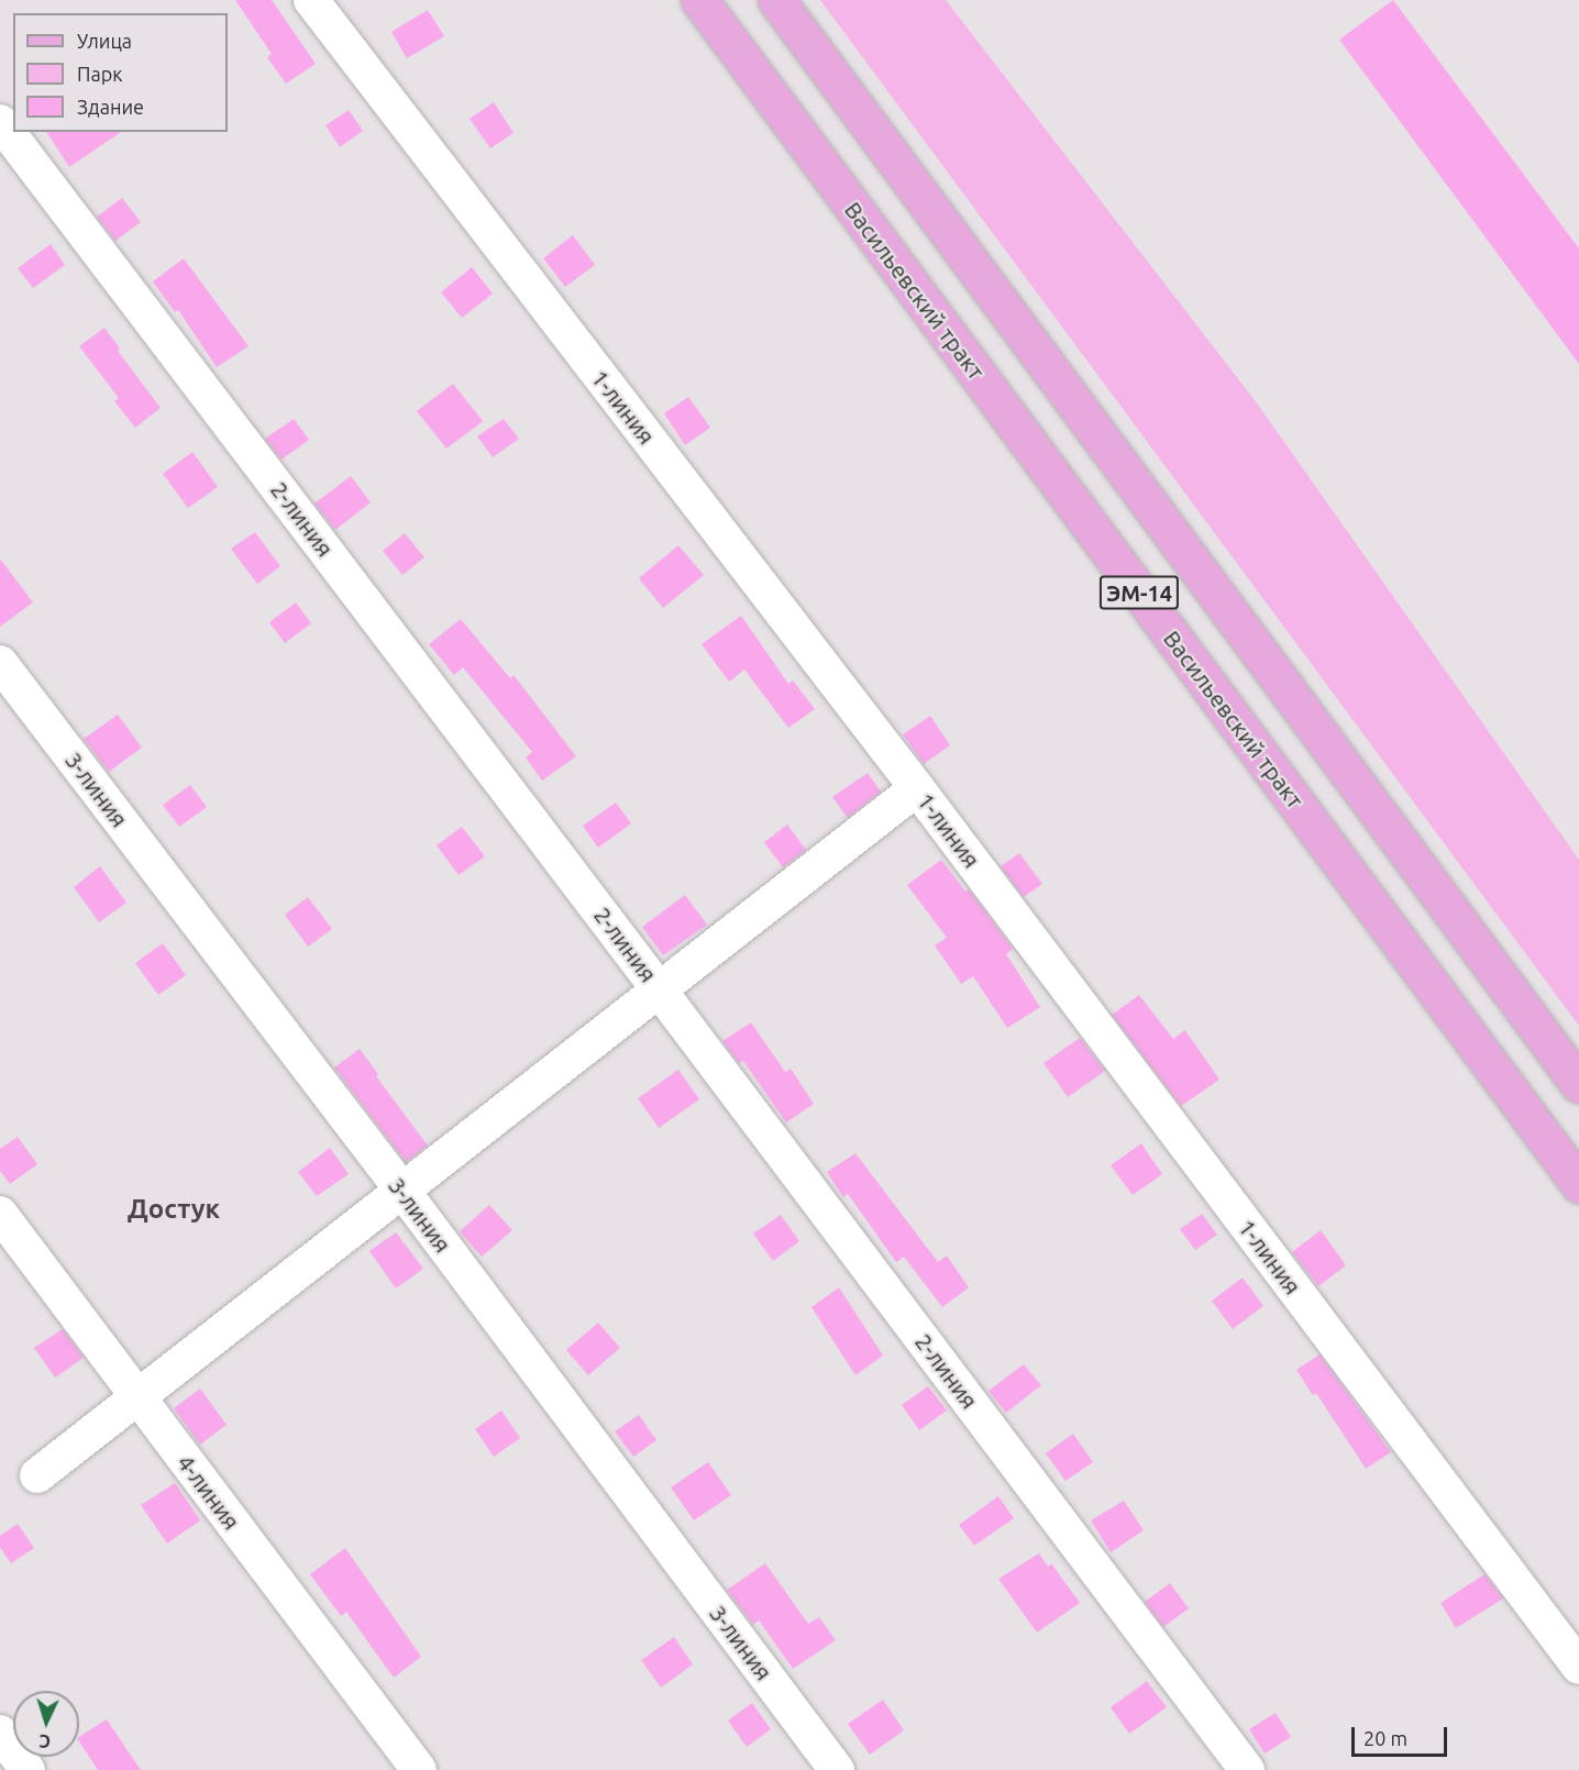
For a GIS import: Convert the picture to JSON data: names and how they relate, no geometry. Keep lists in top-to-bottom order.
{
  "streets": {
    "main road": ["Васильевский тракт", "ЭМ-14"],
    "street": [
      "1-линия",
      "2-линия",
      "3-линия",
      "4-линия"
    ]
  },
  "districts": ["Достук"],
  "legend": ["Улица", "Парк", "Здание"],
  "scale_bar": "20 m",
  "north": "bottom"
}
